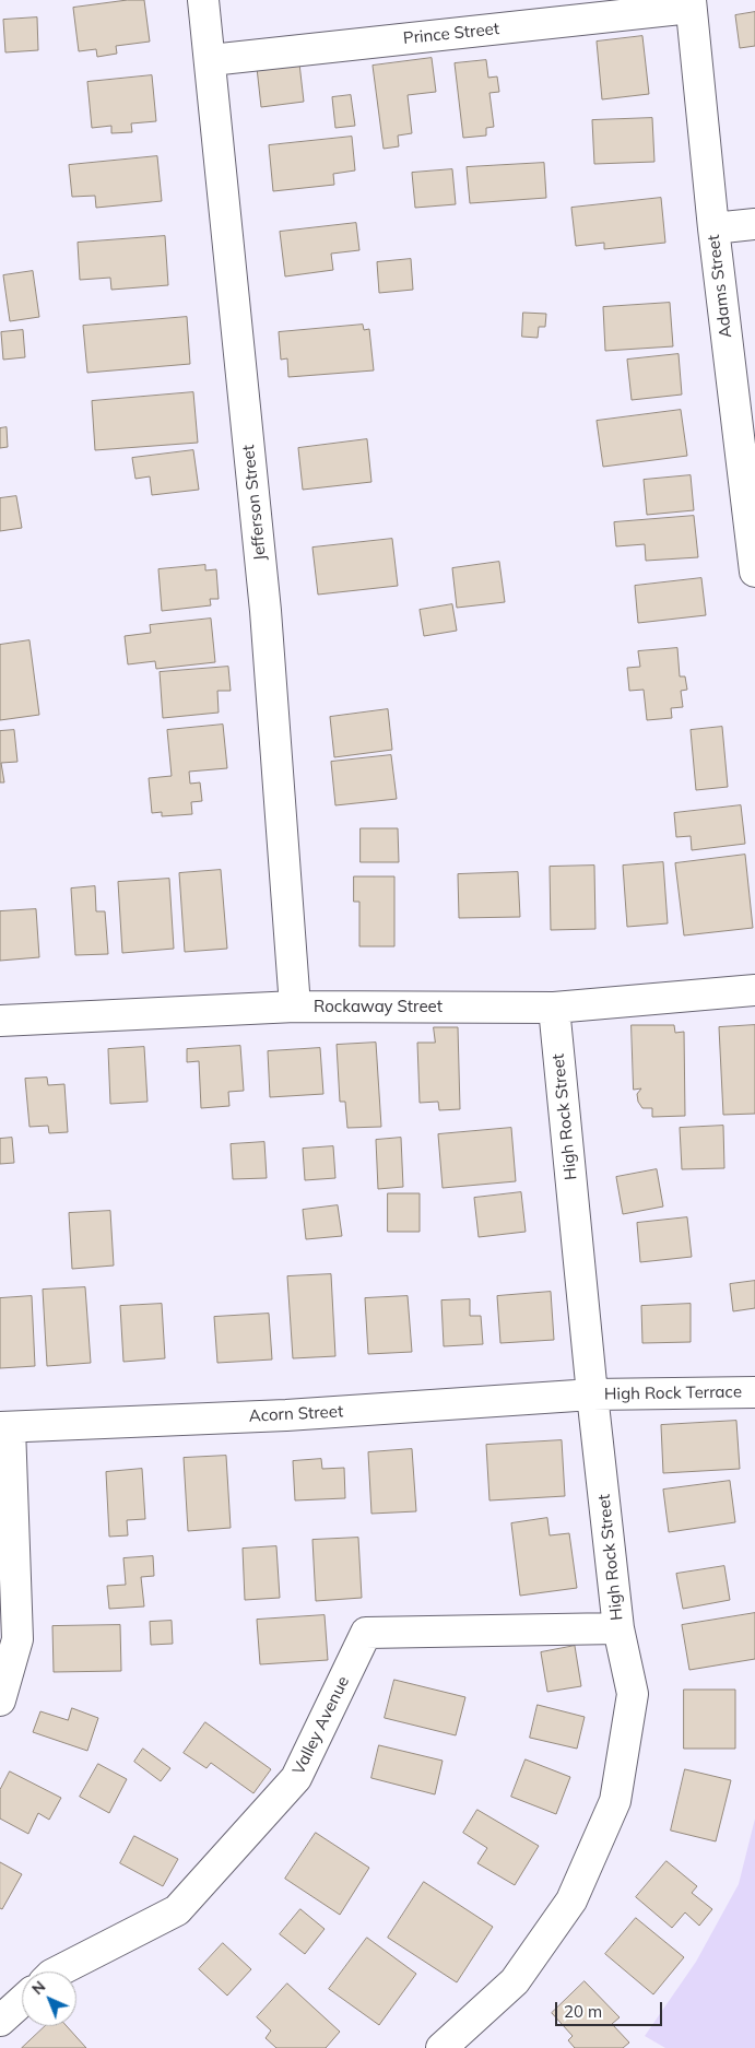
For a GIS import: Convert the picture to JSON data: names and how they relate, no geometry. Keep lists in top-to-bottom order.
{
  "streets": {
    "street": [
      "Prince Street",
      "Adams Street",
      "Jefferson Street",
      "Rockaway Street",
      "High Rock Street",
      "High Rock Terrace",
      "Acorn Street",
      "Valley Avenue"
    ]
  },
  "crossings": [
    ["Prince Street", "Adams Street"],
    ["Prince Street", "Jefferson Street"],
    ["Jefferson Street", "Rockaway Street"],
    ["Rockaway Street", "High Rock Street"],
    ["High Rock Street", "High Rock Terrace"],
    ["High Rock Street", "Acorn Street"],
    ["High Rock Street", "Valley Avenue"],
    ["High Rock Terrace", "Acorn Street"]
  ],
  "scale_bar": "20 m",
  "north": "top left"
}
